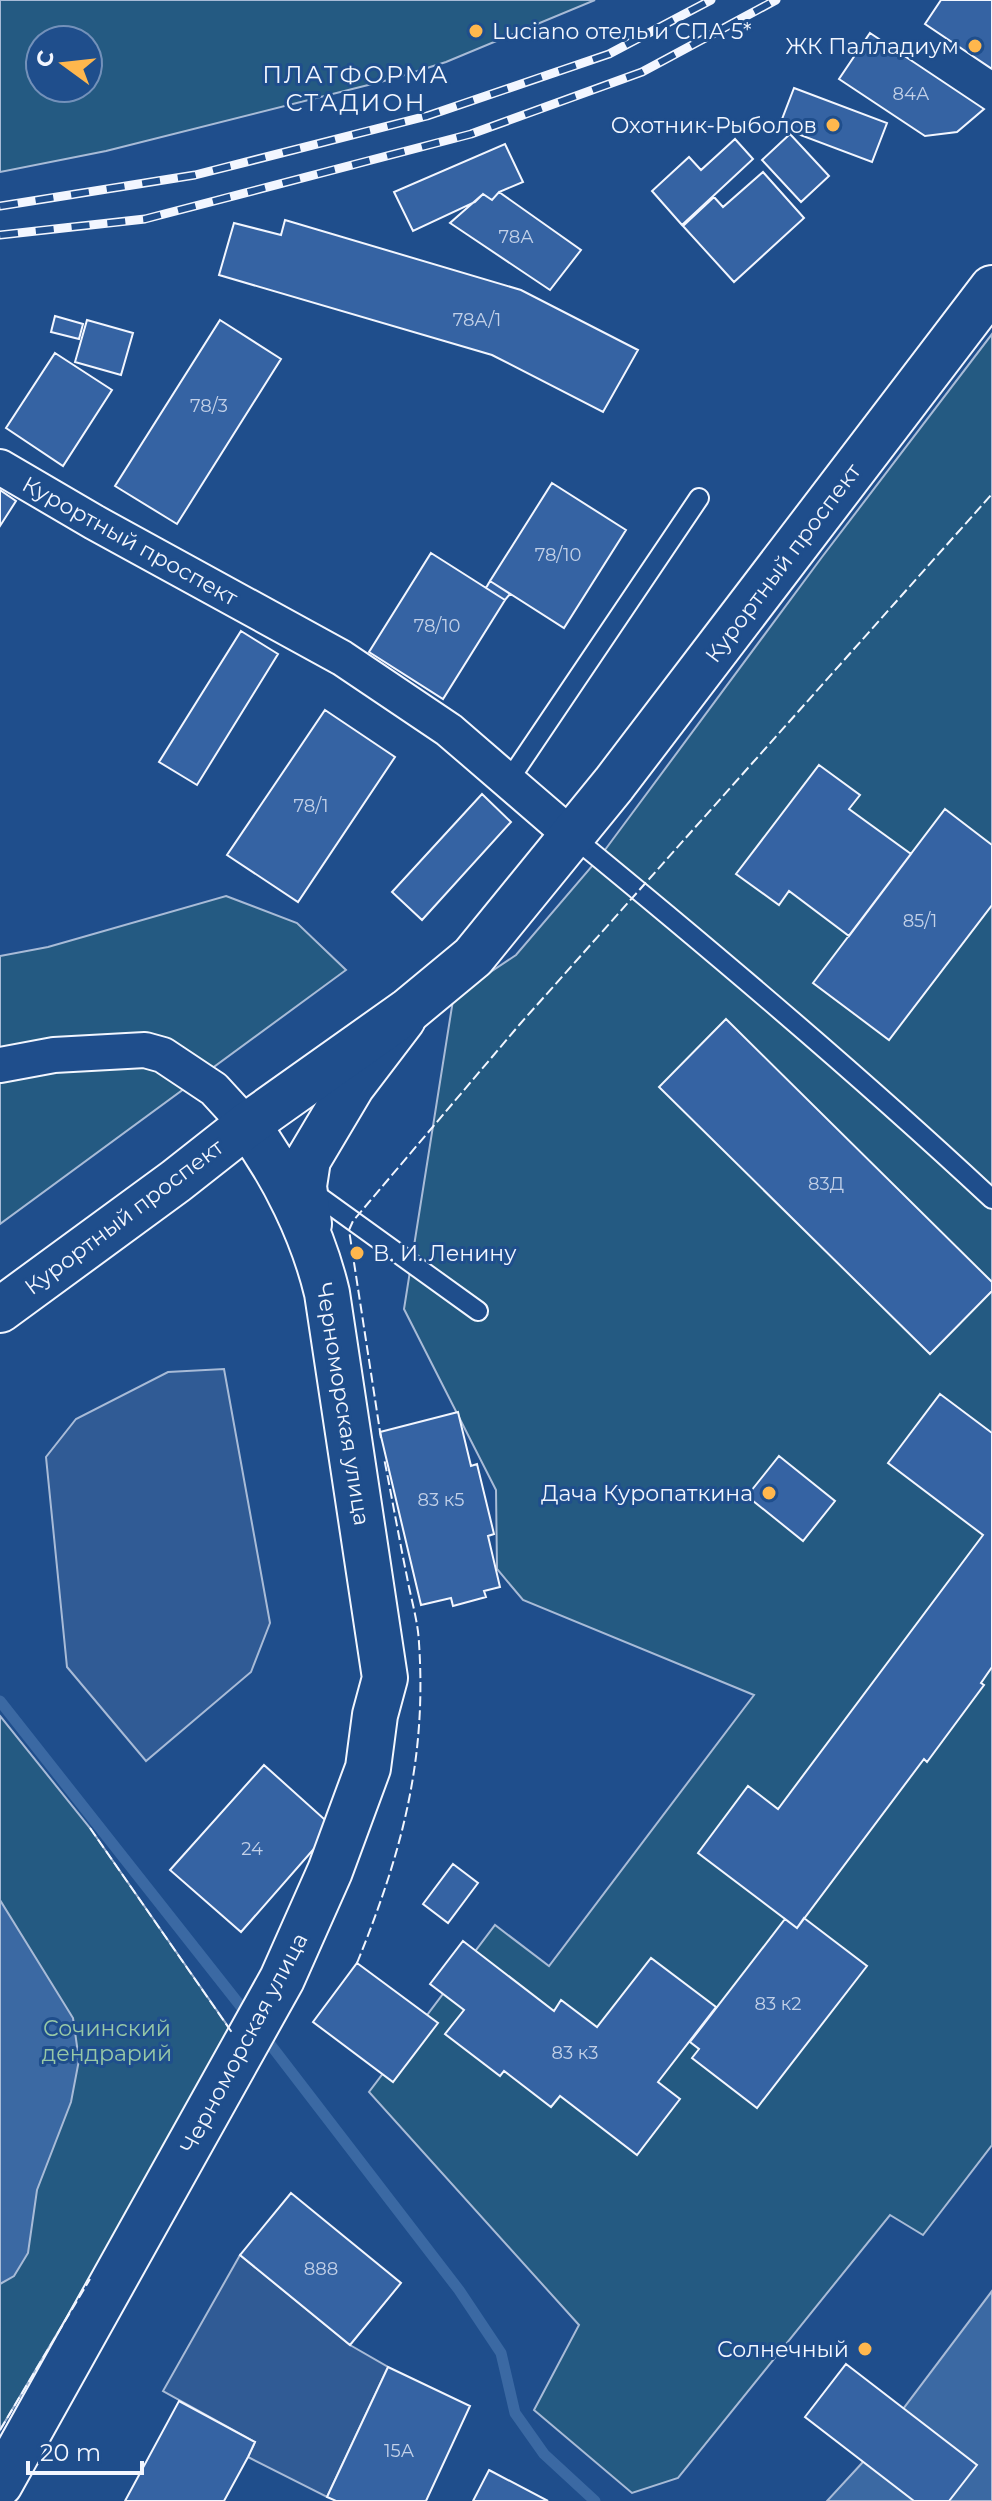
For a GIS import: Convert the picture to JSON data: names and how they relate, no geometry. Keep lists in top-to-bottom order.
{
  "streets": {
    "main road": ["Курортный проспект", "Черноморская улица"]
  },
  "crossings": [
    ["Курортный проспект", "Черноморская улица"]
  ],
  "districts": ["ПЛАТФОРМА СТАДИОН"],
  "parks": ["Сочинский дендрарий"],
  "places": [
    "Luciano отель и СПА 5*",
    "ЖК Палладиум",
    "Охотник-Рыболов",
    "В. И. Ленину",
    "Дача Куропаткина",
    "Солнечный"
  ],
  "house_numbers": [
    "84А",
    "78А",
    "78А/1",
    "78/3",
    "78/10",
    "78/10",
    "78/1",
    "85/1",
    "83Д",
    "83 к5",
    "24",
    "83 к2",
    "83 к3",
    "888",
    "15А"
  ],
  "scale_bar": "20 m",
  "north": "left"
}
